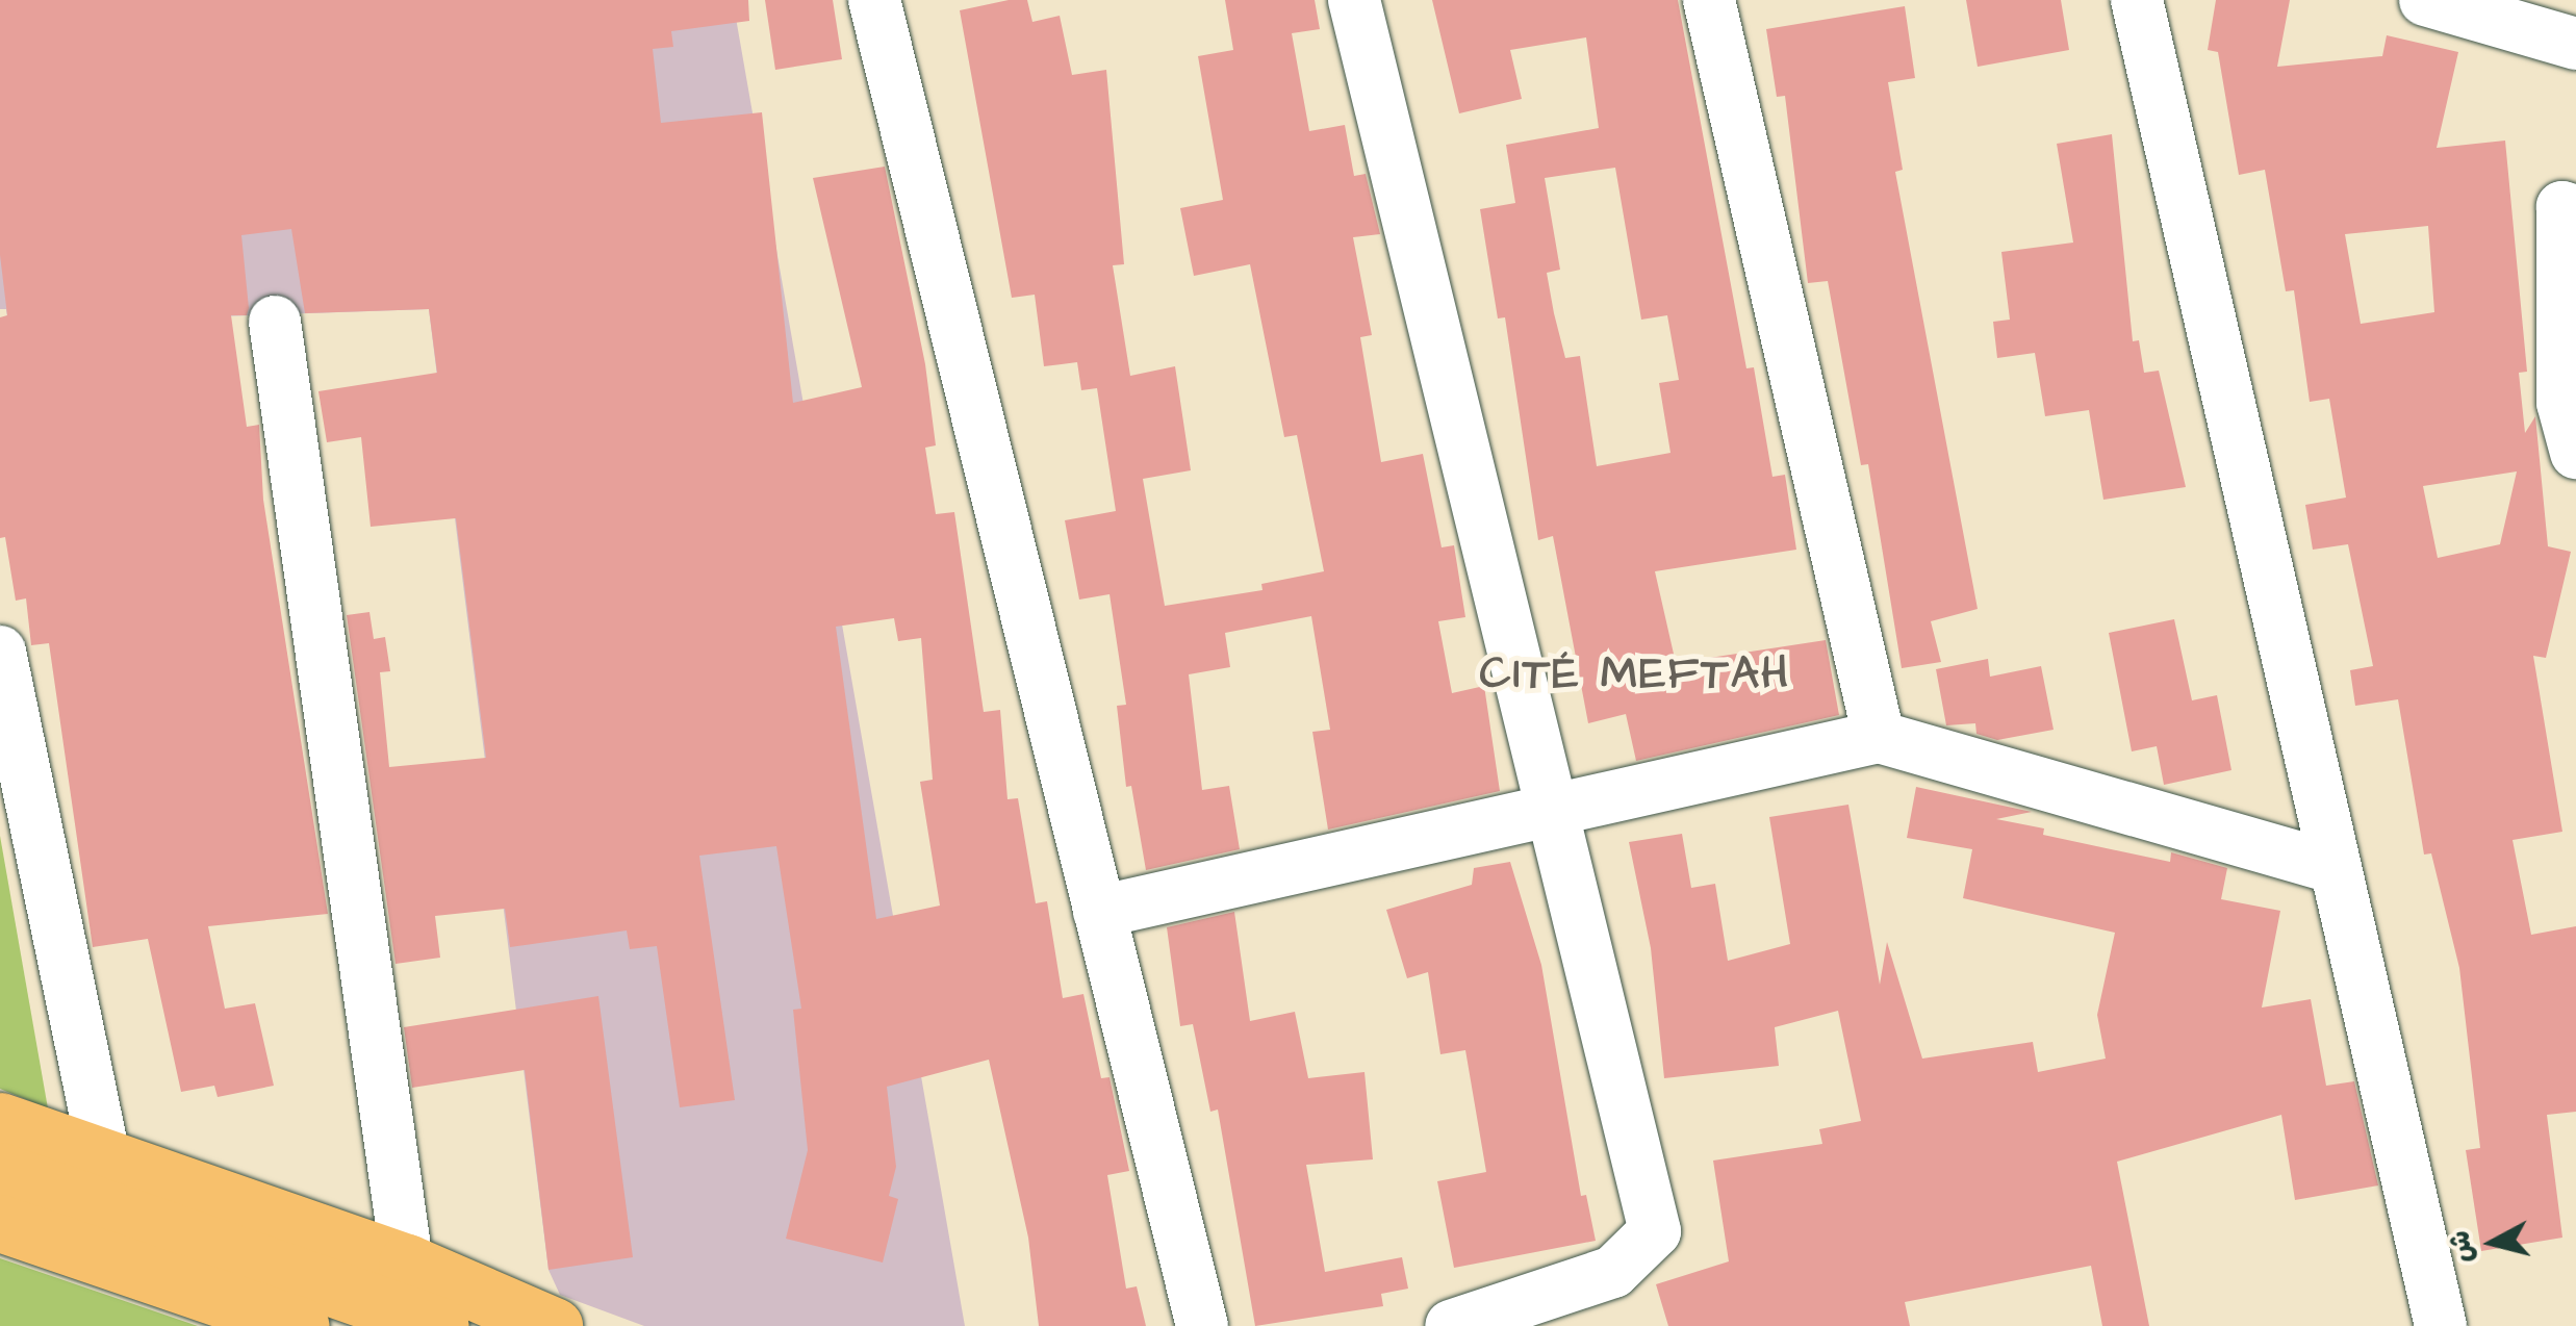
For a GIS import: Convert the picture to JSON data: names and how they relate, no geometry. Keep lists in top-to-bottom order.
{
  "districts": ["CITÉ MEFTAH"],
  "north": "left"
}
